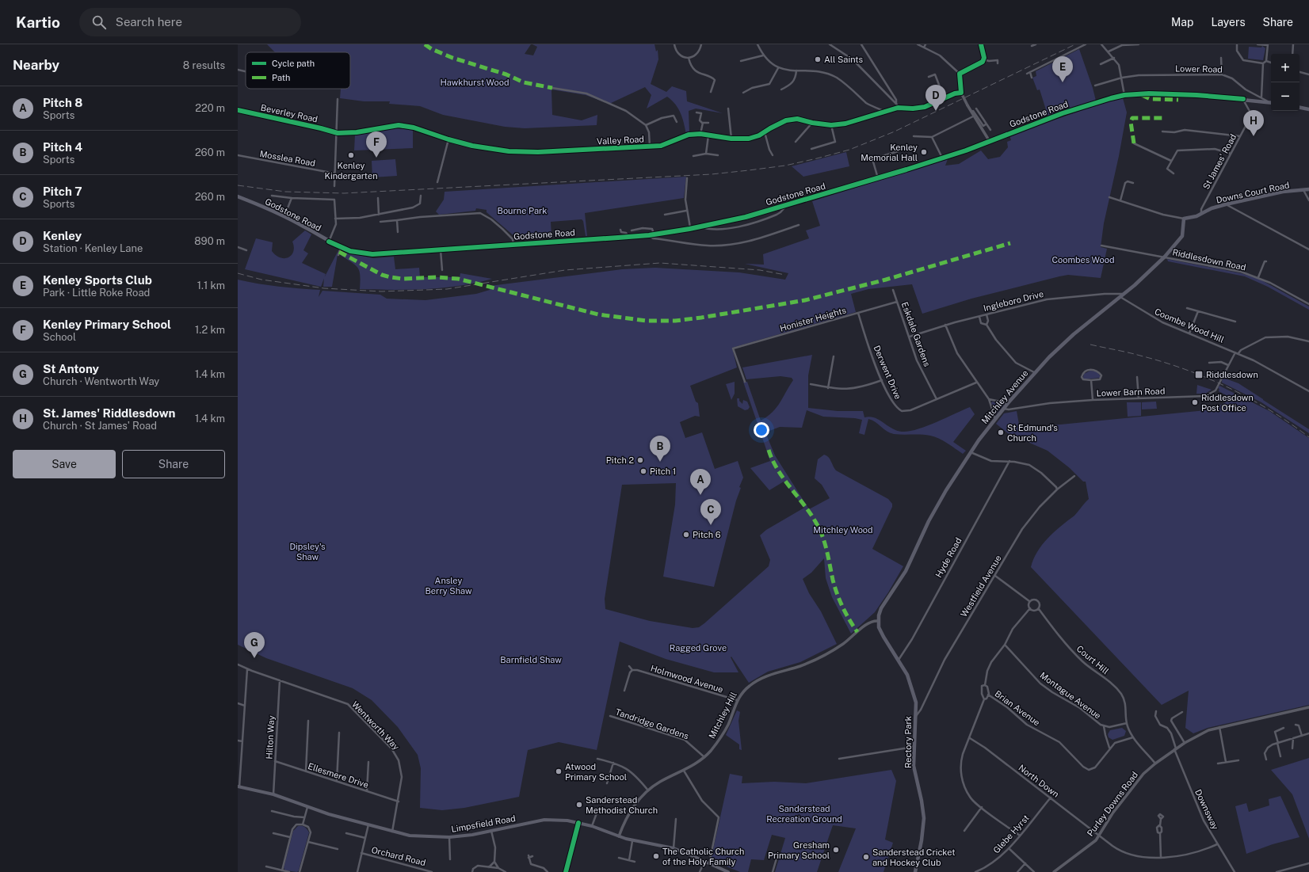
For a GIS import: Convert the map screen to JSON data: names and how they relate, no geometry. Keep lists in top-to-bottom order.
{
  "streets": {
    "highway": ["Godstone Road"],
    "main road": [
      "Downs Court Road",
      "Mitchley Avenue",
      "Rectory Park",
      "Limpsfield Road"
    ],
    "street": [
      "Lower Road",
      "Beverley Road",
      "Valley Road",
      "Mosslea Road",
      "St James' Road",
      "Riddlesdown Road",
      "Ingleboro Drive",
      "Honister Heights",
      "Coombe Wood Hill",
      "Eskdale Gardens",
      "Derwent Drive",
      "Lower Barn Road",
      "Hyde Road",
      "Westfield Avenue",
      "Court Hill",
      "Holmwood Avenue",
      "Montague Avenue",
      "Brian Avenue",
      "Mitchley Hill",
      "Tandridge Gardens",
      "Wentworth Way",
      "Hilton Way",
      "Ellesmere Drive",
      "North Down",
      "Purley Downs Road",
      "Downsway",
      "Glebe Hyrst",
      "Orchard Road"
    ]
  },
  "crossings": [
    ["Lower Road", "Godstone Road"],
    ["Beverley Road", "Valley Road"],
    ["Godstone Road", "St James' Road"],
    ["St James' Road", "Downs Court Road"],
    ["Downs Court Road", "Mitchley Avenue"],
    ["Riddlesdown Road", "Mitchley Avenue"],
    ["Ingleboro Drive", "Coombe Wood Hill"],
    ["Ingleboro Drive", "Eskdale Gardens"],
    ["Ingleboro Drive", "Mitchley Avenue"],
    ["Honister Heights", "Eskdale Gardens"],
    ["Honister Heights", "Derwent Drive"],
    ["Coombe Wood Hill", "Lower Barn Road"],
    ["Coombe Wood Hill", "Mitchley Avenue"],
    ["Eskdale Gardens", "Derwent Drive"],
    ["Lower Barn Road", "Mitchley Avenue"],
    ["Mitchley Avenue", "Mitchley Hill"],
    ["Mitchley Avenue", "Rectory Park"],
    ["Hyde Road", "Rectory Park"],
    ["Westfield Avenue", "Court Hill"],
    ["Westfield Avenue", "Rectory Park"],
    ["Court Hill", "Montague Avenue"],
    ["Court Hill", "Brian Avenue"],
    ["Court Hill", "Purley Downs Road"],
    ["Holmwood Avenue", "Mitchley Hill"],
    ["Montague Avenue", "Brian Avenue"],
    ["Brian Avenue", "North Down"],
    ["Brian Avenue", "Glebe Hyrst"],
    ["Mitchley Hill", "Tandridge Gardens"],
    ["Mitchley Hill", "Rectory Park"],
    ["Mitchley Hill", "Limpsfield Road"],
    ["Wentworth Way", "Hilton Way"],
    ["Wentworth Way", "Ellesmere Drive"],
    ["Wentworth Way", "Limpsfield Road"],
    ["Hilton Way", "Ellesmere Drive"],
    ["Hilton Way", "Limpsfield Road"],
    ["North Down", "Purley Downs Road"],
    ["North Down", "Downsway"],
    ["North Down", "Glebe Hyrst"],
    ["Purley Downs Road", "Downsway"],
    ["Limpsfield Road", "Orchard Road"]
  ],
  "parks": [
    "Hawkhurst Wood",
    "Bourne Park",
    "Coombes Wood",
    "Mitchley Wood",
    "Dipsley's Shaw",
    "Ansley Berry Shaw",
    "Ragged Grove",
    "Barnfield Shaw",
    "Sanderstead Recreation Ground"
  ],
  "places": {
    "other": [
      "All Saints",
      "Kenley Memorial Hall",
      "Kenley Kindergarten",
      "Riddlesdown Post Office",
      "St Edmund's Church",
      "Pitch 2",
      "Pitch 1",
      "Pitch 6",
      "Atwood Primary School",
      "Sanderstead Methodist Church",
      "Gresham Primary School",
      "The Catholic Church of the Holy Family",
      "Sanderstead Cricket and Hockey Club"
    ],
    "transit": ["Riddlesdown"]
  },
  "legend": ["Cycle path", "Path"],
  "page": {
    "header": "Kartio",
    "search": "Search here",
    "nav": ["Map", "Layers", "Share"],
    "heading": ["Nearby", "8 results"],
    "map_buttons": ["+", "−"],
    "pins": [
      "E",
      "D",
      "H",
      "F",
      "B",
      "A",
      "C",
      "G"
    ],
    "list": [
      {
        "mark": "A",
        "name": "Pitch 8",
        "note": "Sports",
        "value": "220 m"
      },
      {
        "mark": "B",
        "name": "Pitch 4",
        "note": "Sports",
        "value": "260 m"
      },
      {
        "mark": "C",
        "name": "Pitch 7",
        "note": "Sports",
        "value": "260 m"
      },
      {
        "mark": "D",
        "name": "Kenley",
        "note": "Station · Kenley Lane",
        "value": "890 m"
      },
      {
        "mark": "E",
        "name": "Kenley Sports Club",
        "note": "Park · Little Roke Road",
        "value": "1.1 km"
      },
      {
        "mark": "F",
        "name": "Kenley Primary School",
        "note": "School",
        "value": "1.2 km"
      },
      {
        "mark": "G",
        "name": "St Antony",
        "note": "Church · Wentworth Way",
        "value": "1.4 km"
      },
      {
        "mark": "H",
        "name": "St. James' Riddlesdown",
        "note": "Church · St James' Road",
        "value": "1.4 km"
      }
    ],
    "buttons": ["Save", "Share"]
  }
}
